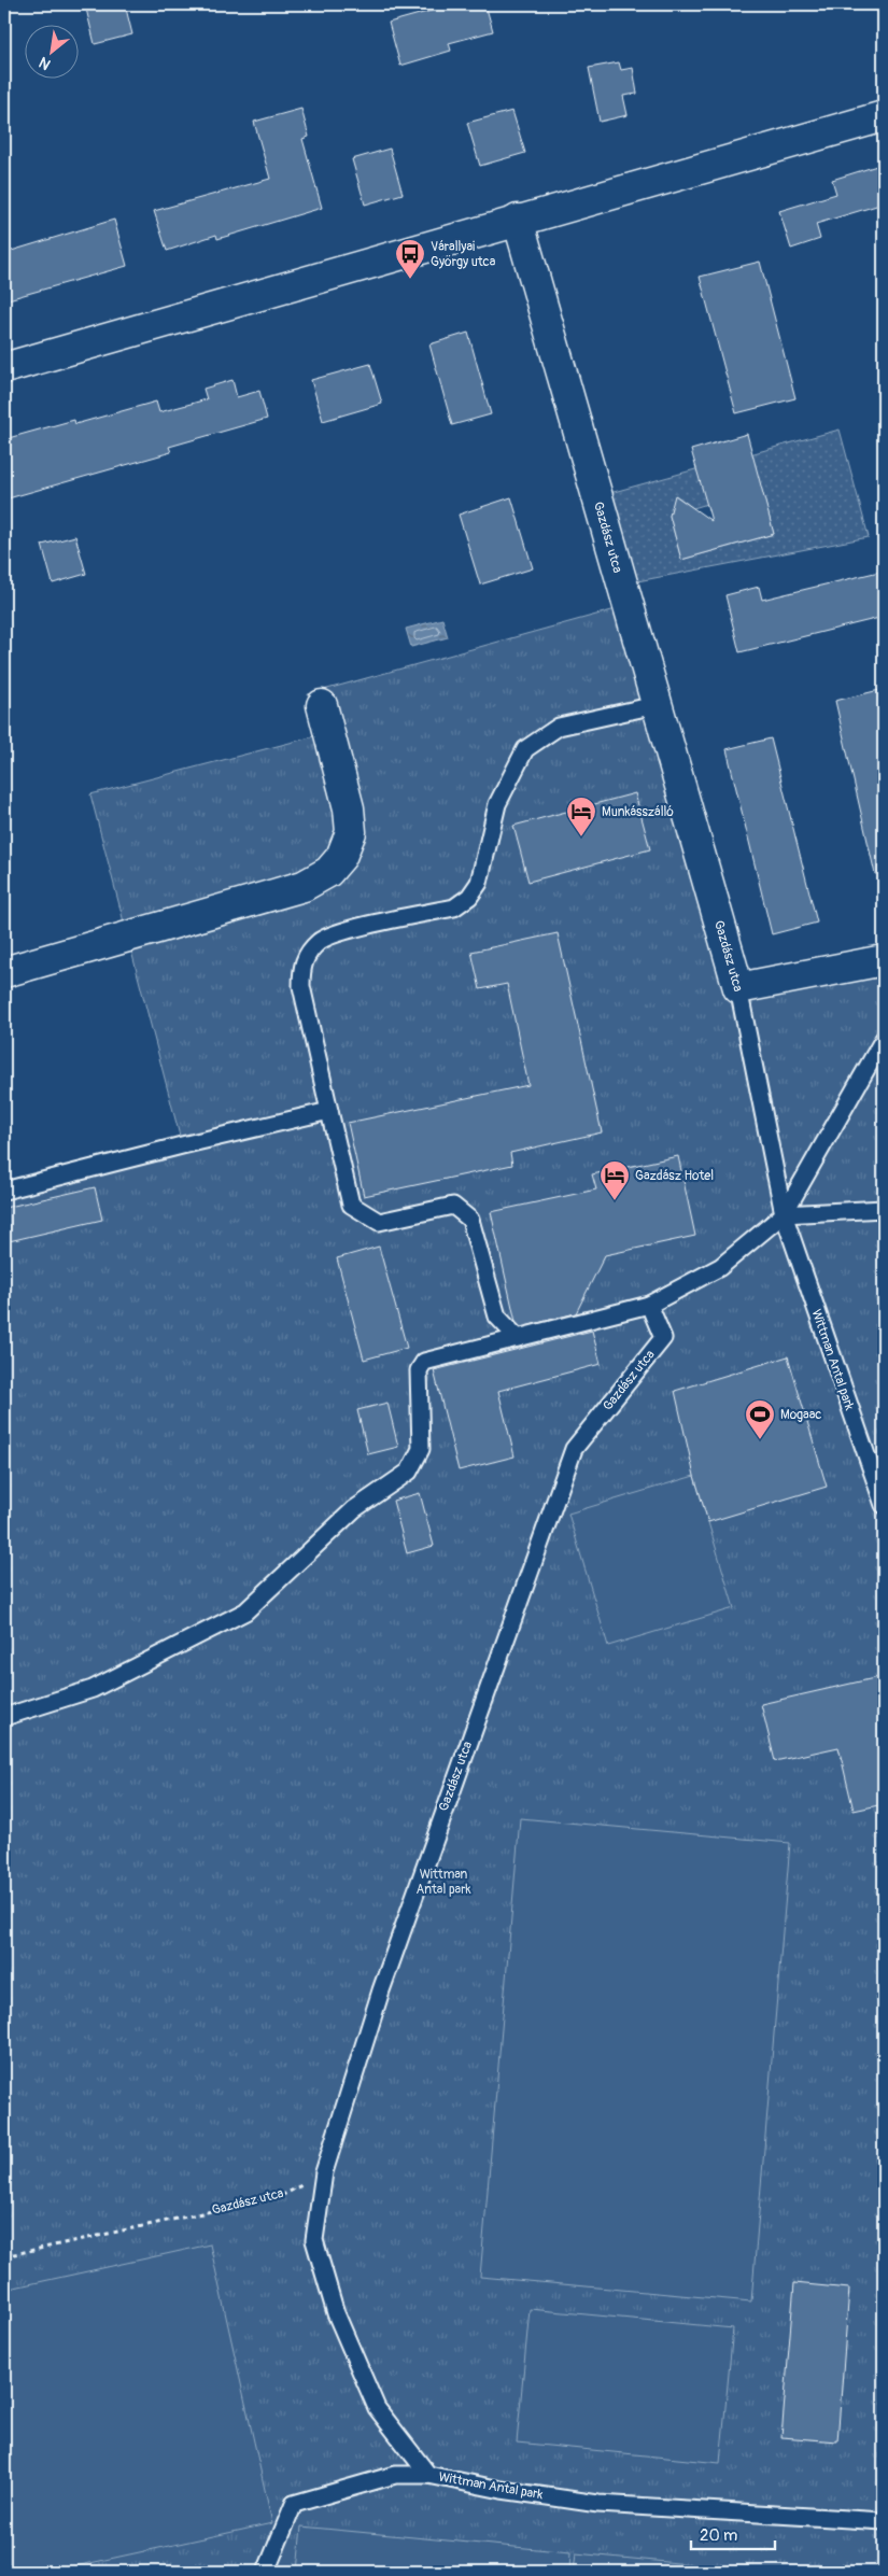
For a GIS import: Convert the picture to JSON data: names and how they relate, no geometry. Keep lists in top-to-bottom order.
{
  "streets": {
    "street": ["Gazdász utca"],
    "lane": ["Wittman Antal park"]
  },
  "crossings": [
    ["Gazdász utca", "Wittman Antal park"]
  ],
  "parks": ["Wittman Antal park"],
  "places": {
    "bus stop": ["Várallyai György utca"],
    "hotel": ["Munkásszálló", "Gazdász Hotel"],
    "sports": ["Mogaac"]
  },
  "scale_bar": "20 m",
  "north": "bottom left"
}
